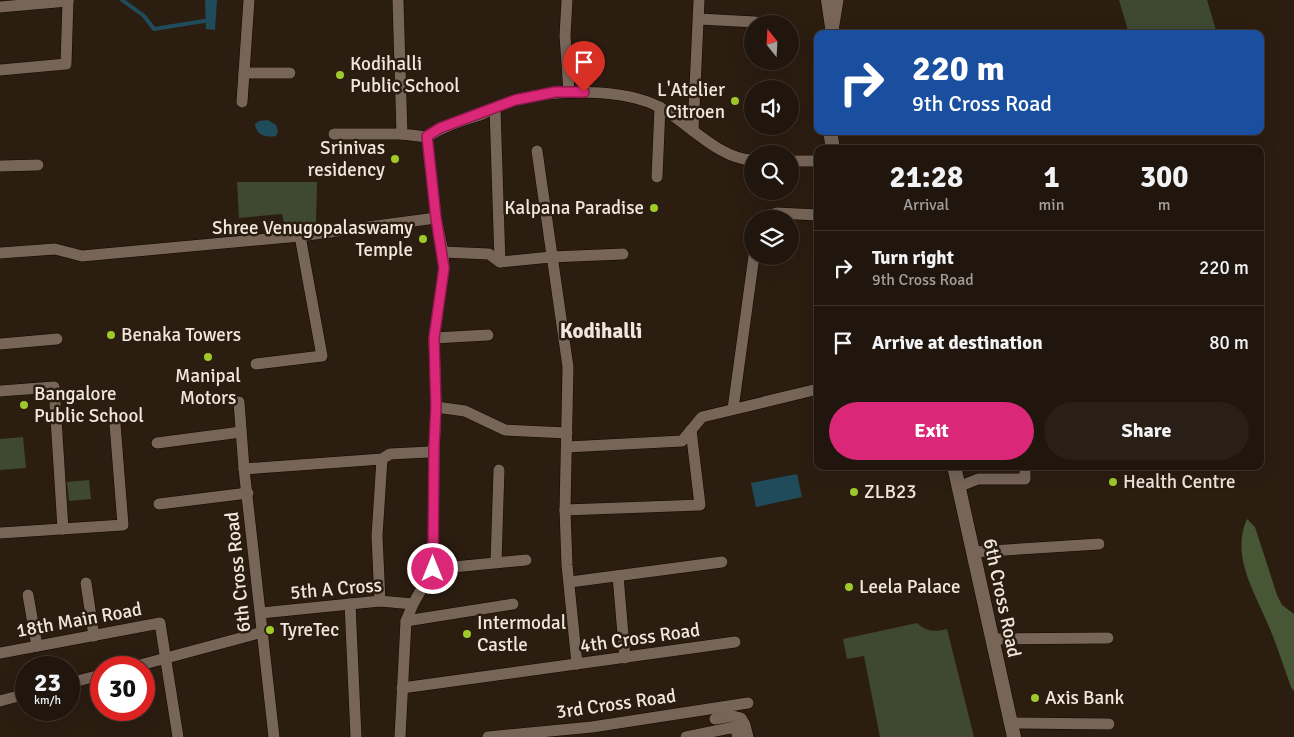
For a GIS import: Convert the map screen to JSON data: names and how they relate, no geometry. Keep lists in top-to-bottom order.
{
  "streets": {
    "street": [
      "6th Cross Road",
      "5th A Cross",
      "18th Main Road",
      "4th Cross Road",
      "3rd Cross Road"
    ]
  },
  "crossings": [
    ["6th Cross Road", "5th A Cross"]
  ],
  "districts": ["Kodihalli"],
  "places": [
    "Kodihalli Public School",
    "L'Atelier Citroen",
    "Srinivas residency",
    "Kalpana Paradise",
    "Shree Venugopalaswamy Temple",
    "Benaka Towers",
    "Manipal Motors",
    "Bangalore Public School",
    "Health Centre",
    "ZLB23",
    "Leela Palace",
    "TyreTec",
    "Intermodal Castle",
    "Axis Bank"
  ],
  "north": "top",
  "page": {
    "turn": ["220 m", "9th Cross Road"],
    "eta": [
      "21:28",
      "Arrival",
      "1",
      "min",
      "300",
      "m"
    ],
    "list": [
      {
        "name": "Turn right",
        "note": "9th Cross Road",
        "value": "220 m"
      },
      {
        "name": "Arrive at destination",
        "value": "80 m"
      }
    ],
    "buttons": ["Exit", "Share"],
    "speed": "23 km/h",
    "limit": "30"
  }
}
